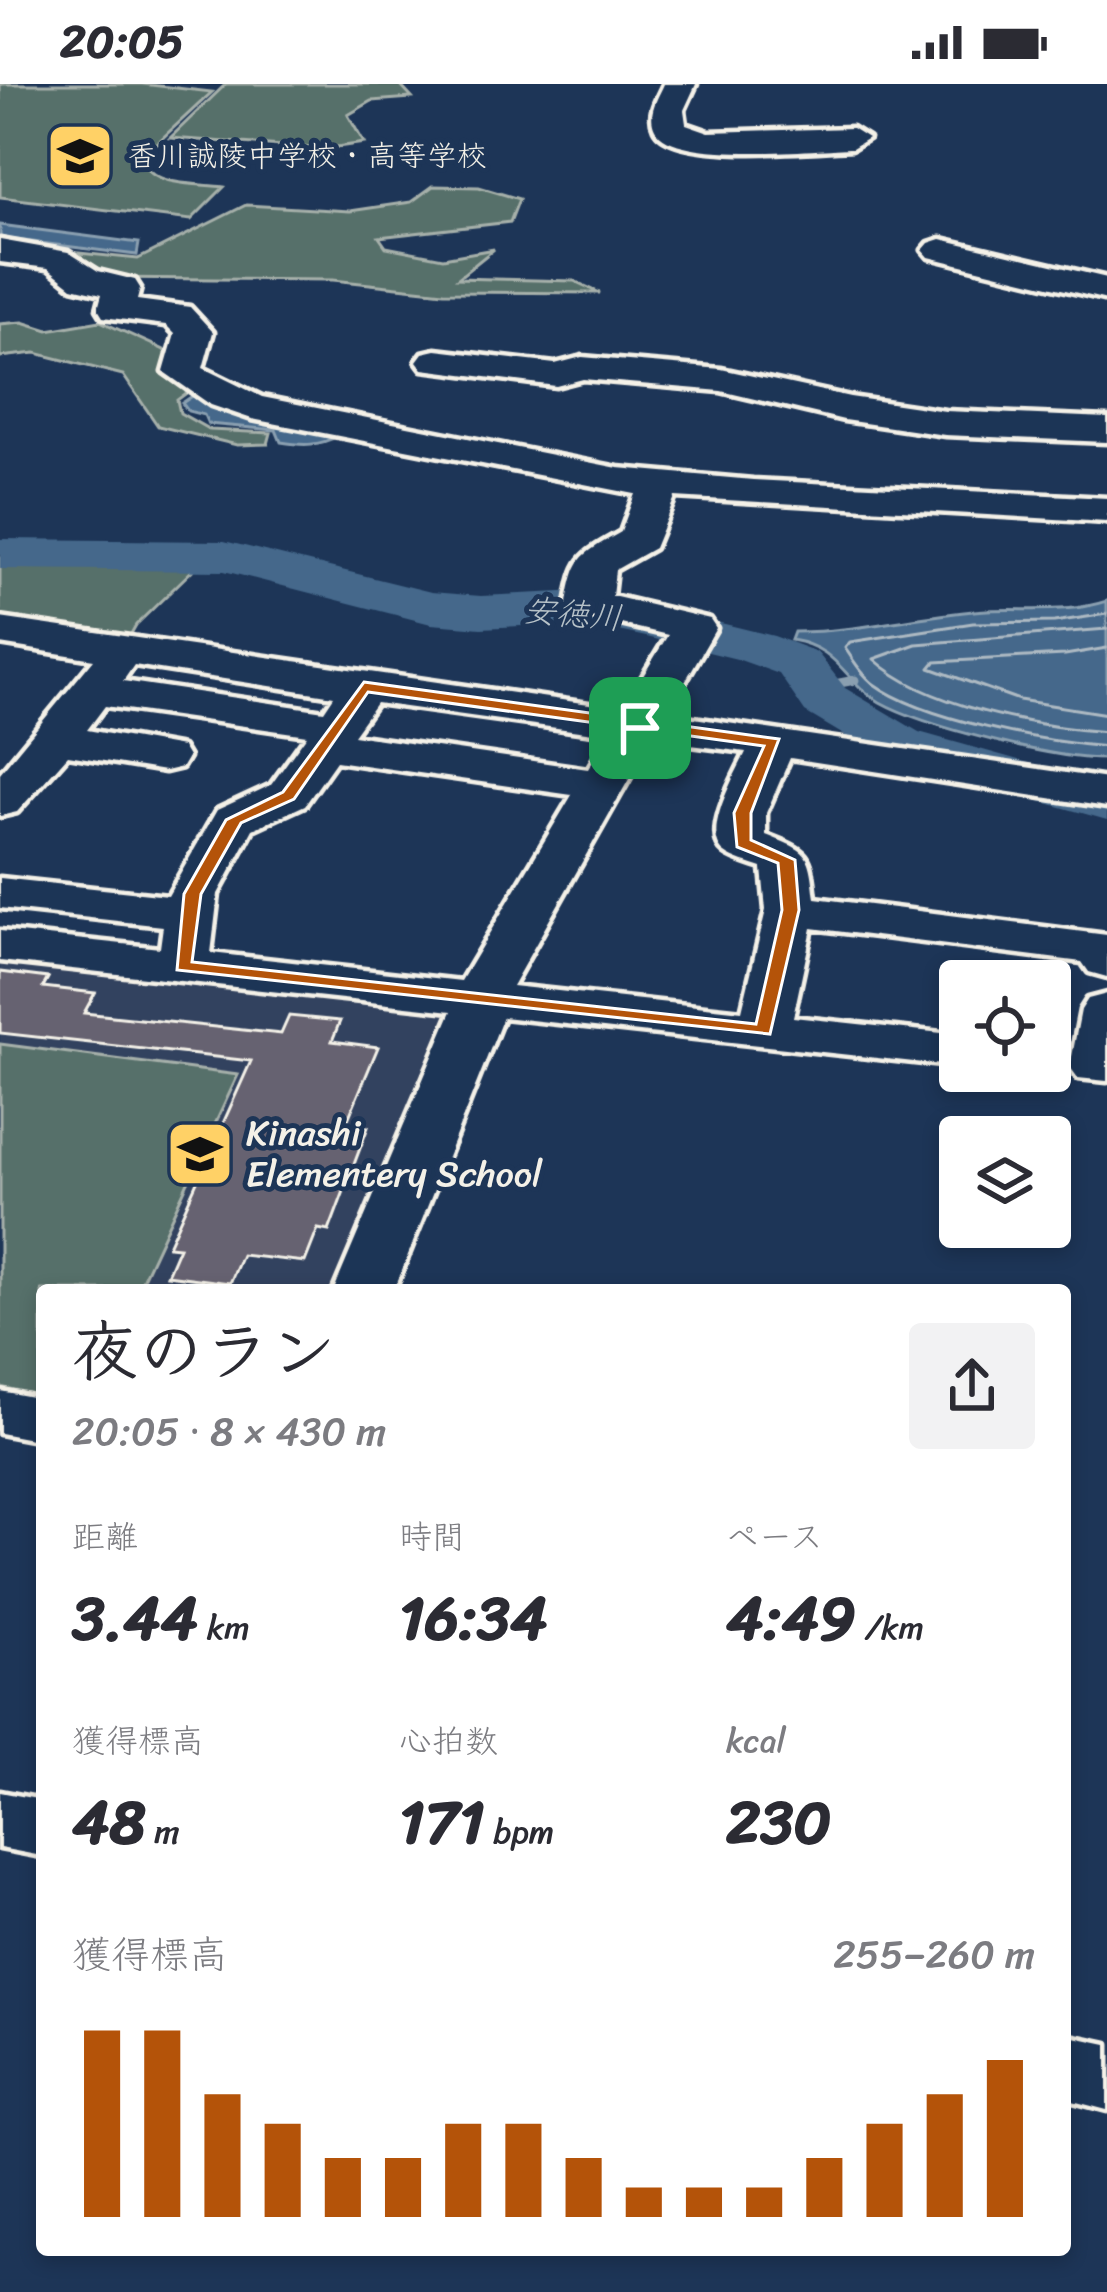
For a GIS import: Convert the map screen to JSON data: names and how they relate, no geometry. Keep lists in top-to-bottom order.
{
  "water": ["安徳川"],
  "places": {
    "school or university": ["香川誠陵中学校・高等学校", "Kinashi Elementery School"]
  },
  "page": {
    "status": "20:05",
    "heading": ["夜のラン", "20:05 · 8 × 430 m"],
    "stats": [
      ["距離", "3.44 km"],
      ["時間", "16:34"],
      ["ペース", "4:49 /km"],
      ["獲得標高", "48 m"],
      ["心拍数", "171 bpm"],
      ["kcal", "230"]
    ],
    "chart": ["獲得標高", "255–260 m"]
  }
}
